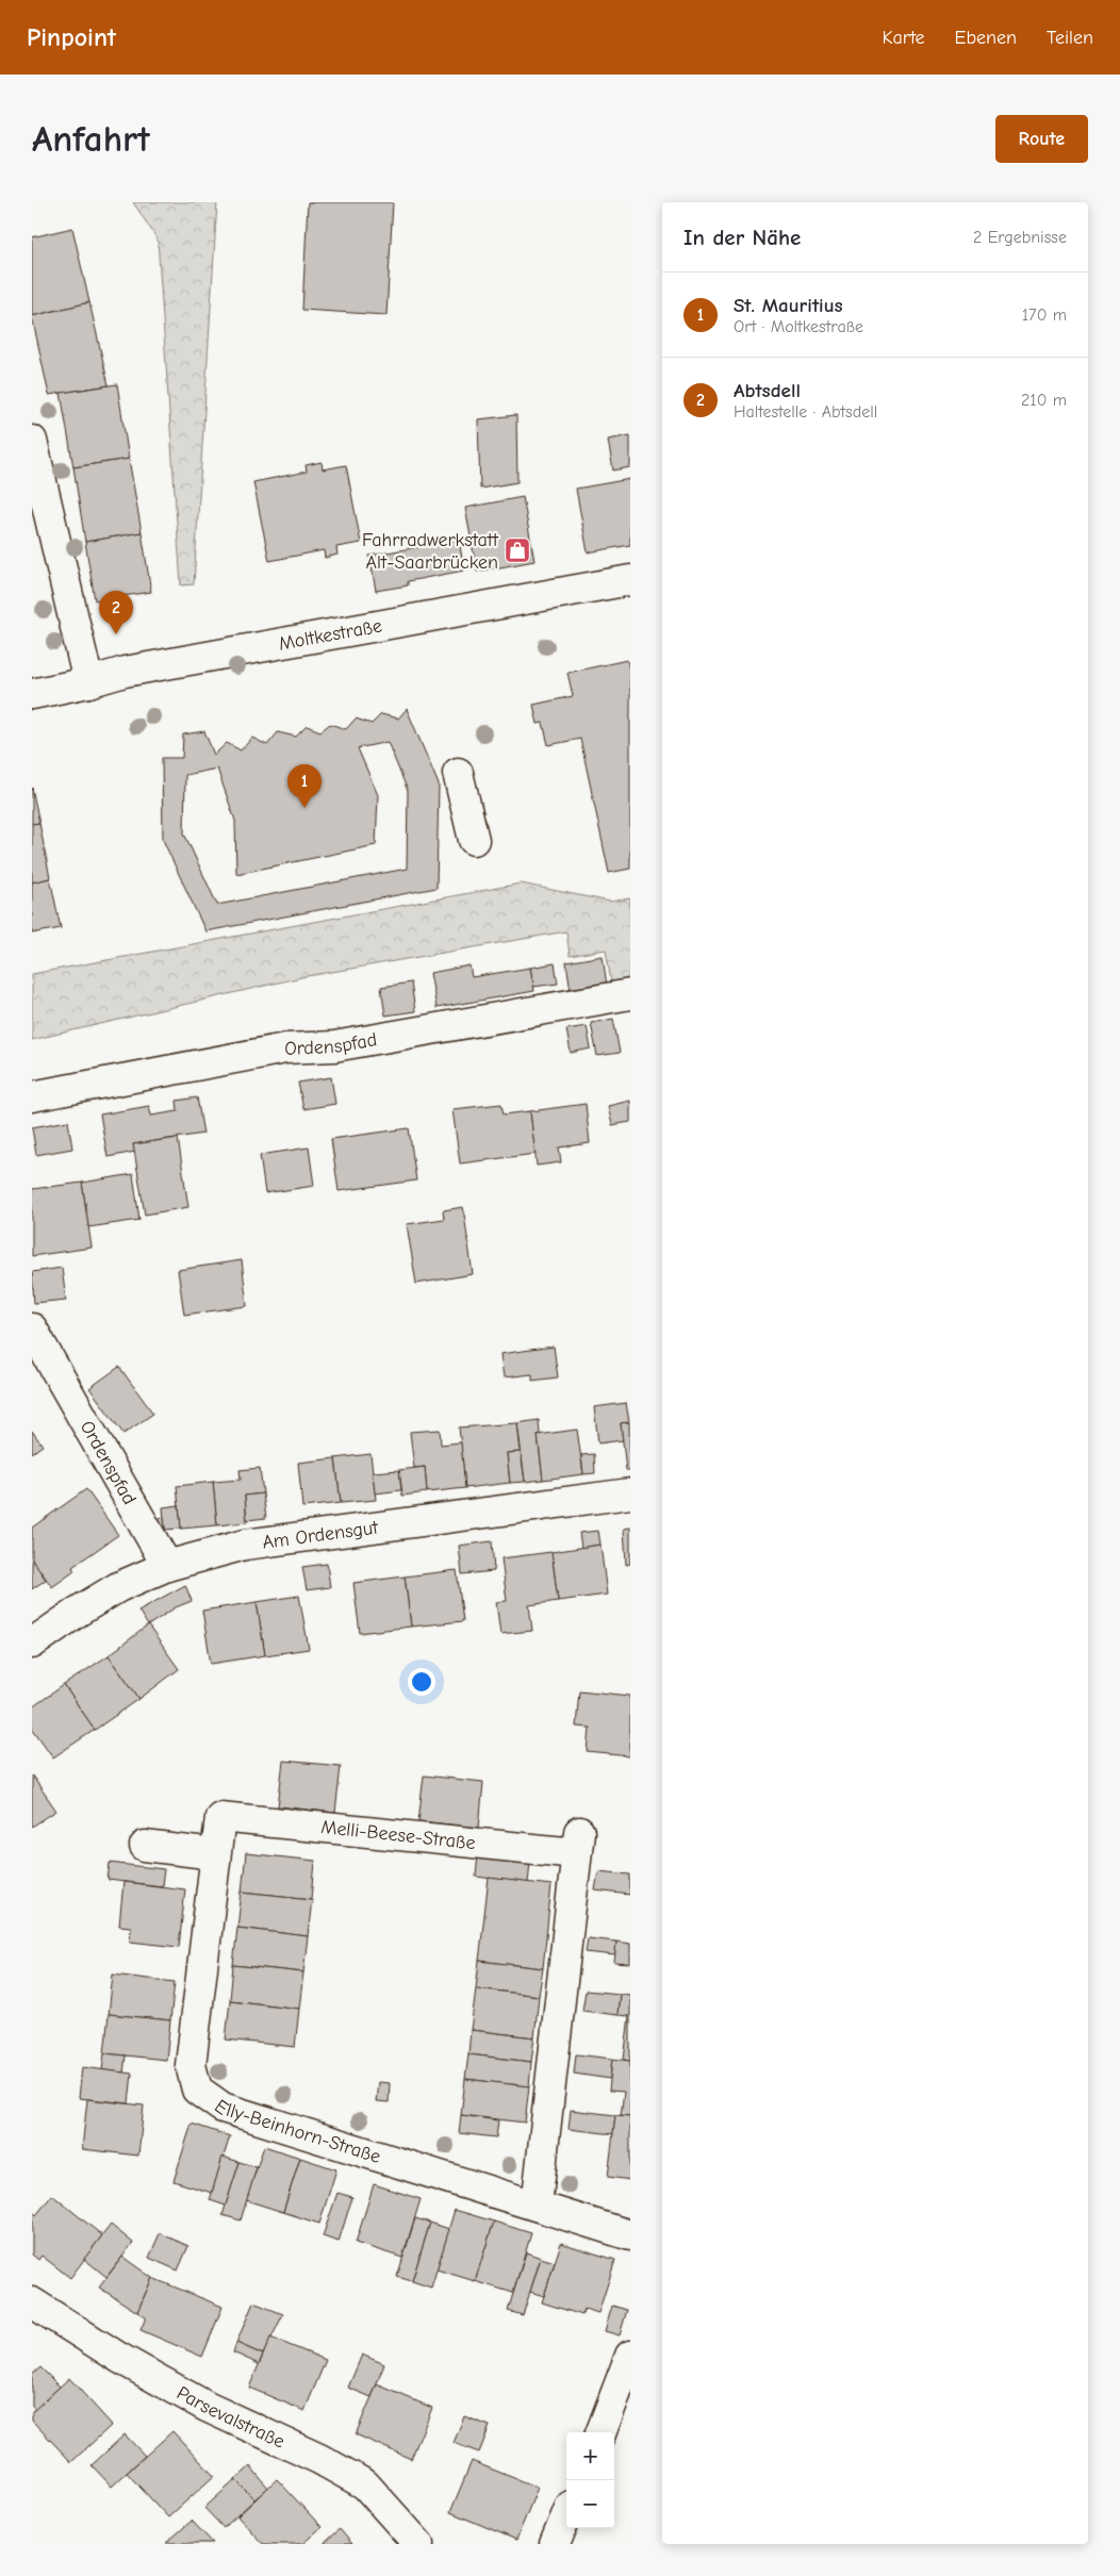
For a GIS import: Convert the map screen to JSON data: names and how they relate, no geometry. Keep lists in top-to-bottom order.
{
  "streets": {
    "street": [
      "Moltkestraße",
      "Ordenspfad",
      "Am Ordensgut",
      "Melli-Beese-Straße",
      "Elly-Beinhorn-Straße",
      "Parsevalstraße"
    ]
  },
  "crossings": [
    ["Ordenspfad", "Am Ordensgut"],
    ["Melli-Beese-Straße", "Elly-Beinhorn-Straße"]
  ],
  "places": {
    "shop": ["Fahrradwerkstatt Alt-Saarbrücken"]
  },
  "page": {
    "header": "Pinpoint",
    "nav": ["Karte", "Ebenen", "Teilen"],
    "buttons": "Route",
    "title": "Anfahrt",
    "heading": ["In der Nähe", "2 Ergebnisse"],
    "list": [
      {
        "mark": "1",
        "name": "St. Mauritius",
        "note": "Ort · Moltkestraße",
        "value": "170 m"
      },
      {
        "mark": "2",
        "name": "Abtsdell",
        "note": "Haltestelle · Abtsdell",
        "value": "210 m"
      }
    ],
    "pins": ["2", "1"],
    "map_buttons": ["+", "−"]
  }
}
